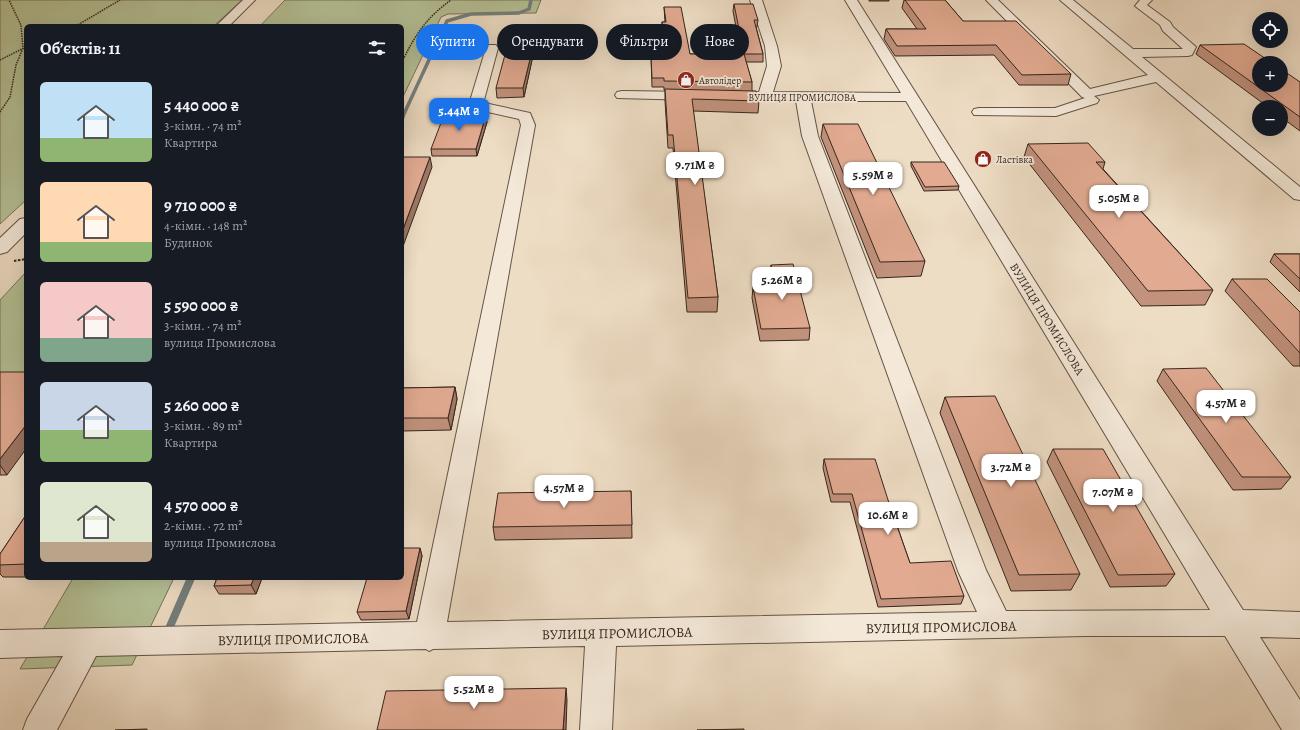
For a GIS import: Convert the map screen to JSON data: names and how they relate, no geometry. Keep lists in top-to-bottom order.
{
  "streets": {
    "street": ["ВУЛИЦЯ ПРОМИСЛОВА"]
  },
  "places": {
    "shop": ["Автолідер", "Ластівка"]
  },
  "page": {
    "map_buttons": ["+", "−"],
    "chip": [
      "Купити",
      "Орендувати",
      "Фільтри",
      "Нове"
    ],
    "heading": "Об’єктів: 11",
    "list": [
      {
        "name": "5 440 000 ₴",
        "note": "3-кімн. · 74 m² · Квартира"
      },
      {
        "name": "9 710 000 ₴",
        "note": "4-кімн. · 148 m² · Будинок"
      },
      {
        "name": "5 590 000 ₴",
        "note": "3-кімн. · 74 m² · вулиця Промислова"
      },
      {
        "name": "5 260 000 ₴",
        "note": "3-кімн. · 89 m² · Квартира"
      },
      {
        "name": "4 570 000 ₴",
        "note": "2-кімн. · 72 m² · вулиця Промислова"
      }
    ],
    "price": [
      "5.44M ₴",
      "9.71M ₴",
      "5.59M ₴",
      "5.05M ₴",
      "5.26M ₴",
      "4.57M ₴",
      "3.72M ₴",
      "4.57M ₴",
      "7.07M ₴",
      "10.6M ₴",
      "5.52M ₴"
    ]
  }
}
